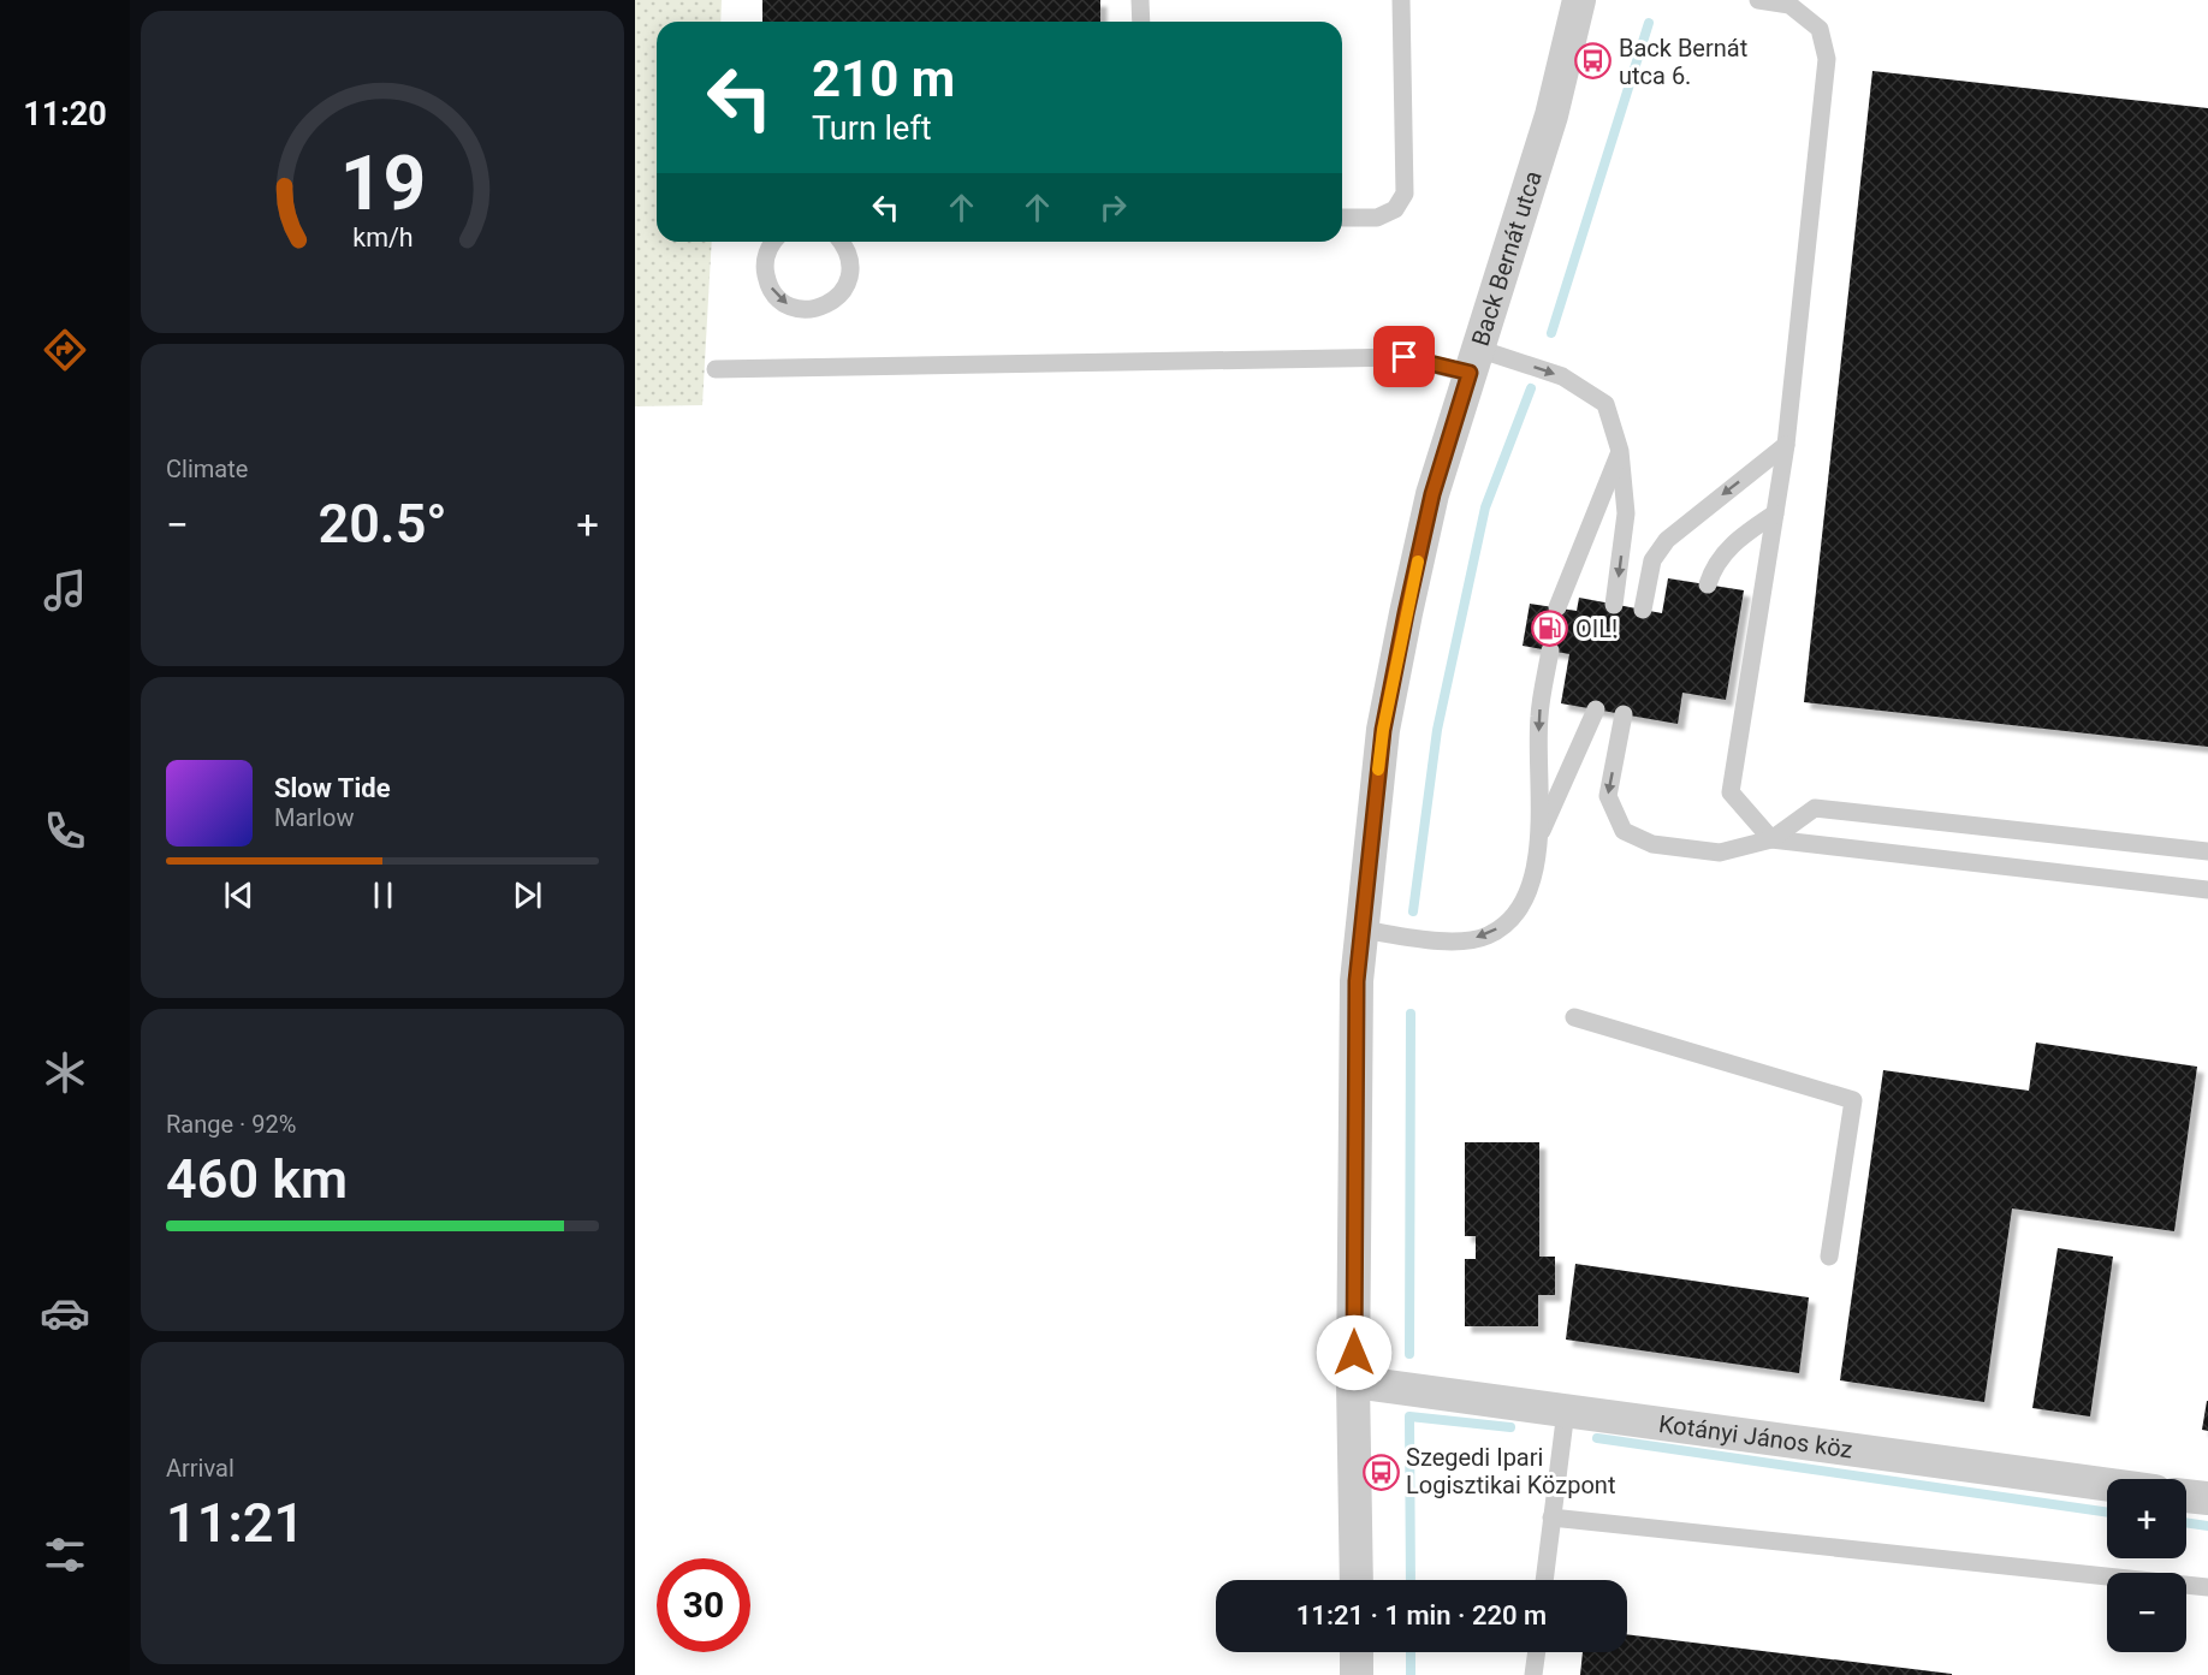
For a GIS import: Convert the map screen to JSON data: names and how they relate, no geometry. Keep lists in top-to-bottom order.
{
  "streets": {
    "street": ["Back Bernát utca", "Kotányi János köz"]
  },
  "crossings": [
    ["Back Bernát utca", "Kotányi János köz"]
  ],
  "places": {
    "bus stop": ["Back Bernát utca 6.", "Szegedi Ipari Logisztikai Központ"],
    "fuel station": ["OIL!"]
  },
  "page": {
    "tabs": "11:20",
    "turn": ["210 m", "Turn left"],
    "tile": [
      "Climate",
      ["Range · 92%", "460 km"],
      ["Arrival", "11:21"]
    ],
    "heat": ["−", "20.5°", "+"],
    "song": ["Slow Tide", "Marlow"],
    "map_buttons": ["+", "−"],
    "limit": "30",
    "trip": "11:21 · 1 min · 220 m",
    "gauge": ["19", "km/h"]
  }
}
